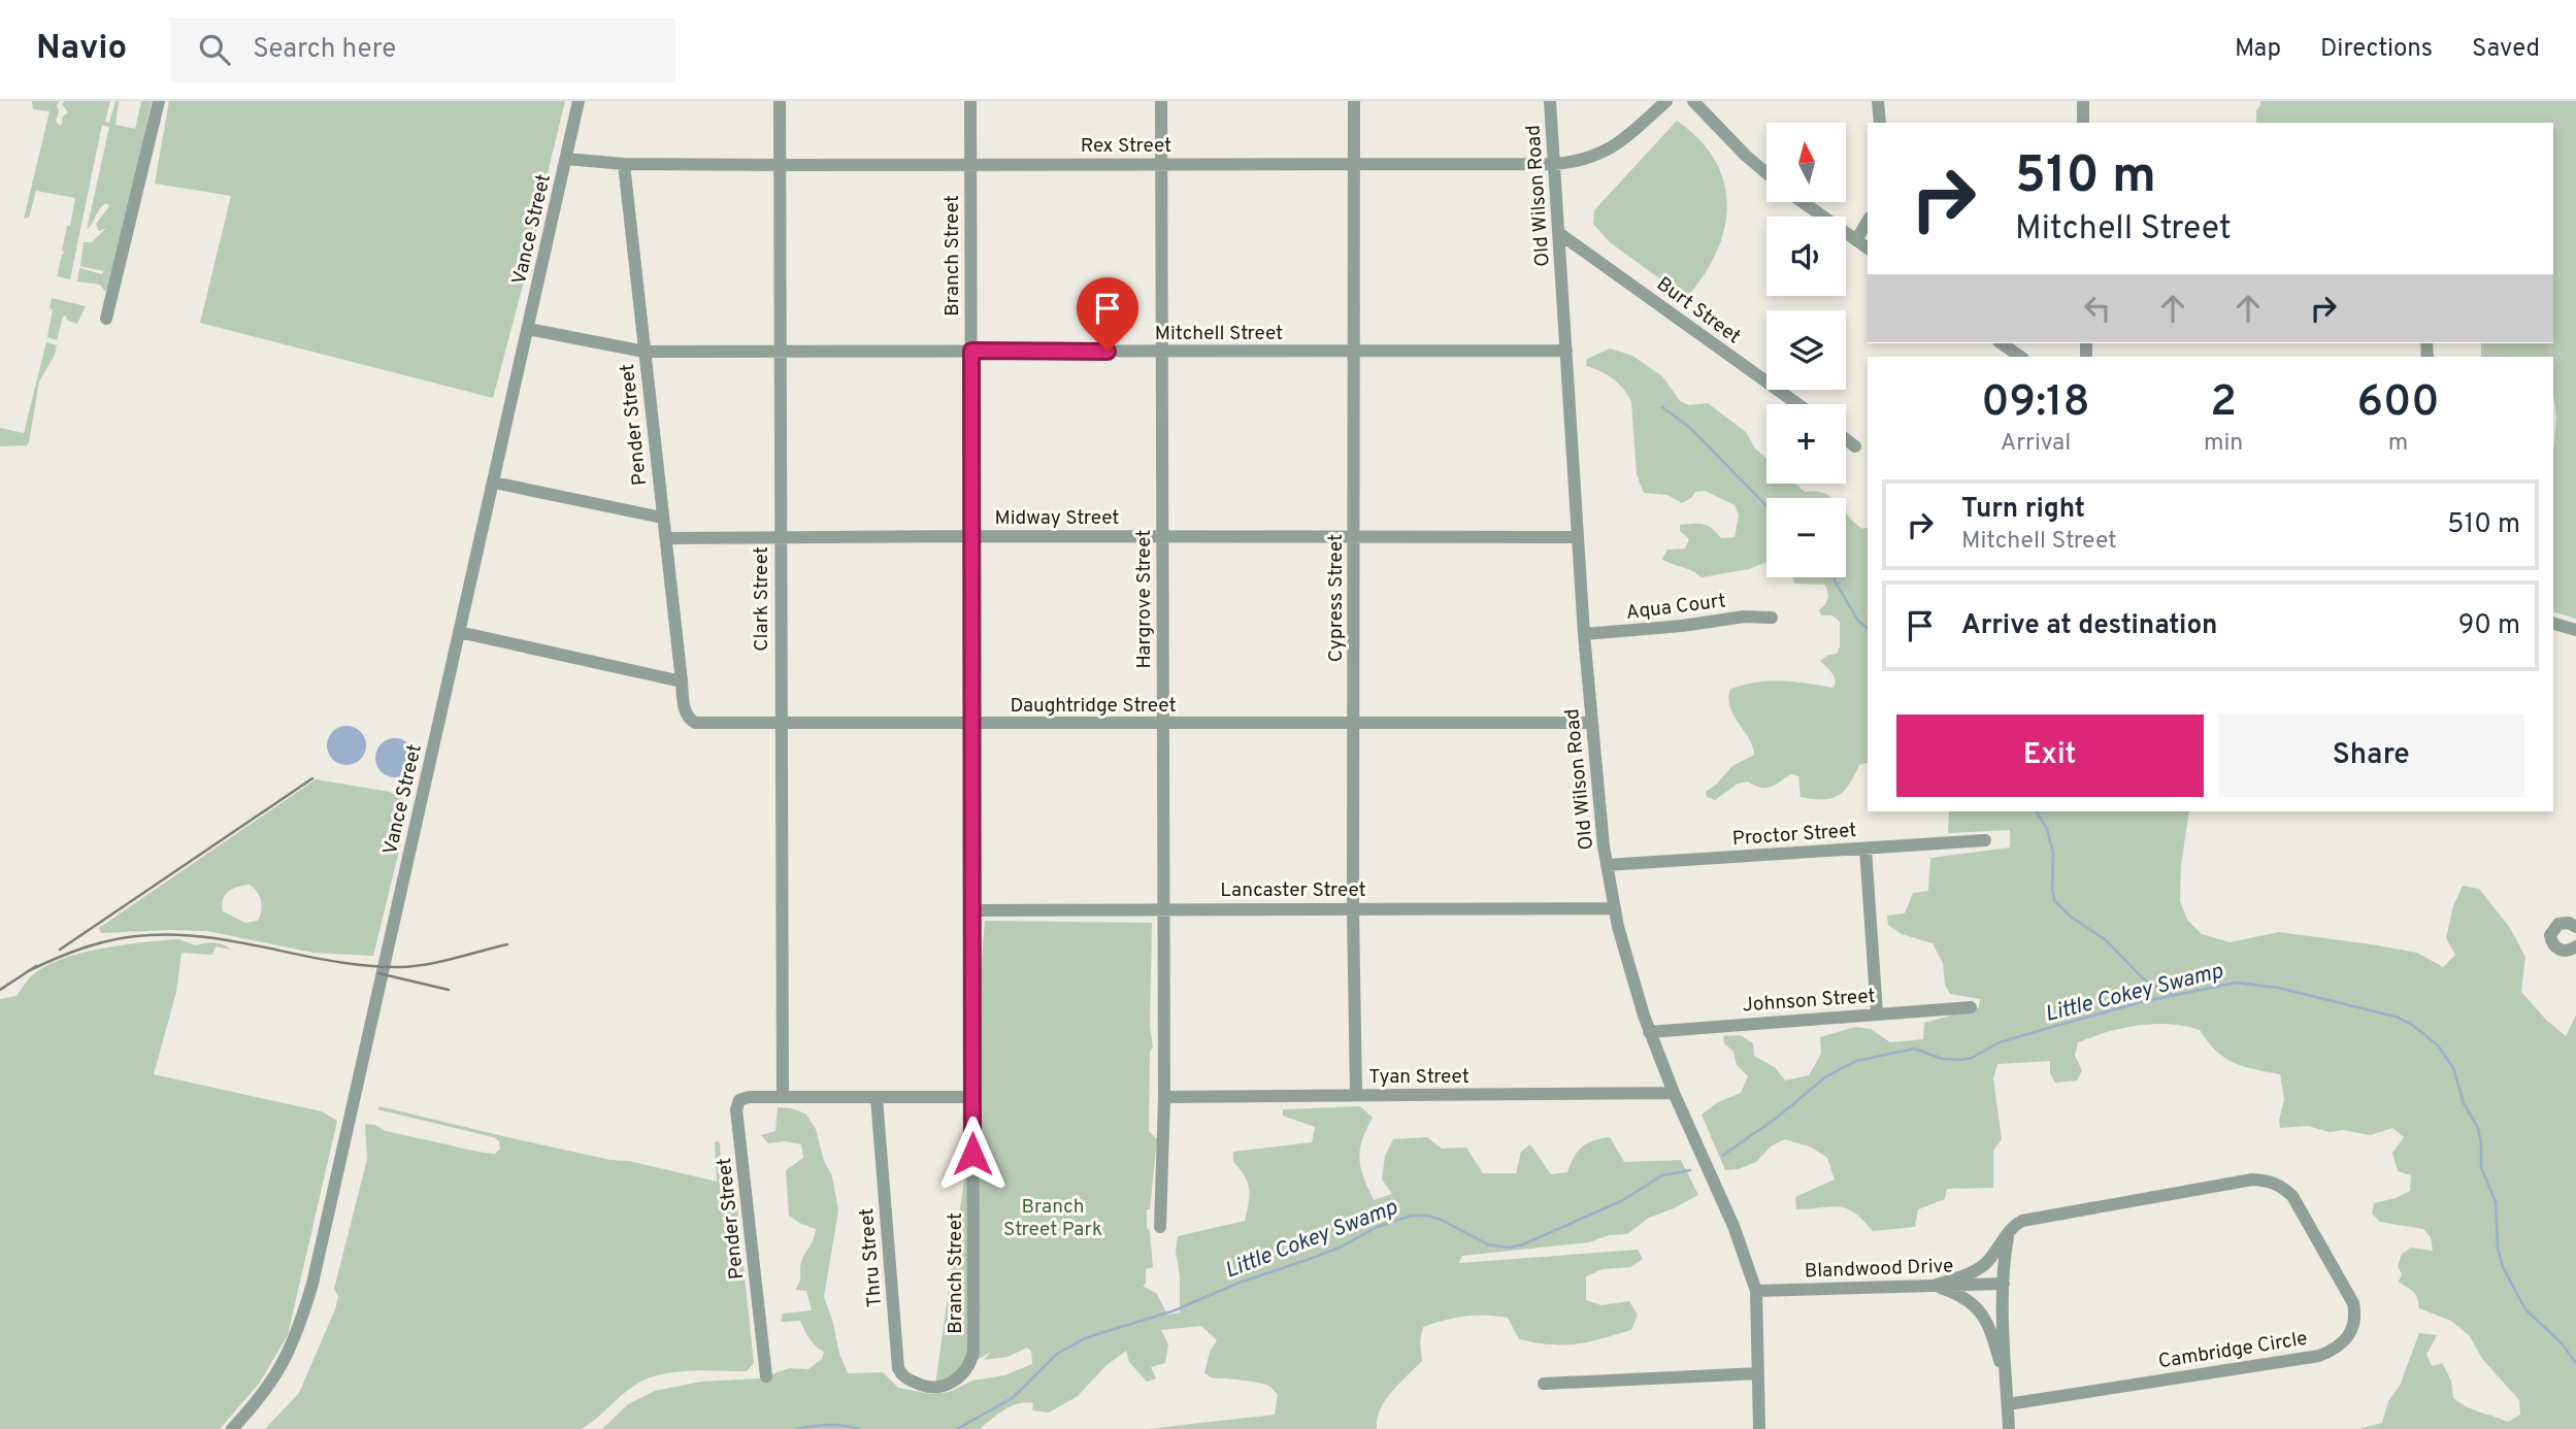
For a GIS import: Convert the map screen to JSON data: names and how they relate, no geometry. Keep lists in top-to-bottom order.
{
  "streets": {
    "street": [
      "Rex Street",
      "Old Wilson Road",
      "Vance Street",
      "Branch Street",
      "Burt Street",
      "Mitchell Street",
      "Pender Street",
      "Midway Street",
      "Cypress Street",
      "Clark Street",
      "Hargrove Street",
      "Aqua Court",
      "Daughtridge Street",
      "Proctor Street",
      "Lancaster Street",
      "Johnson Street",
      "Tyan Street",
      "Thru Street",
      "Blandwood Drive",
      "Cambridge Circle"
    ]
  },
  "crossings": [
    ["Rex Street", "Old Wilson Road"],
    ["Rex Street", "Vance Street"],
    ["Rex Street", "Branch Street"],
    ["Rex Street", "Pender Street"],
    ["Rex Street", "Cypress Street"],
    ["Rex Street", "Clark Street"],
    ["Rex Street", "Hargrove Street"],
    ["Old Wilson Road", "Burt Street"],
    ["Old Wilson Road", "Mitchell Street"],
    ["Old Wilson Road", "Midway Street"],
    ["Old Wilson Road", "Aqua Court"],
    ["Old Wilson Road", "Daughtridge Street"],
    ["Old Wilson Road", "Proctor Street"],
    ["Old Wilson Road", "Lancaster Street"],
    ["Old Wilson Road", "Johnson Street"],
    ["Old Wilson Road", "Tyan Street"],
    ["Old Wilson Road", "Blandwood Drive"],
    ["Vance Street", "Mitchell Street"],
    ["Branch Street", "Mitchell Street"],
    ["Branch Street", "Midway Street"],
    ["Branch Street", "Daughtridge Street"],
    ["Branch Street", "Lancaster Street"],
    ["Branch Street", "Thru Street"],
    ["Mitchell Street", "Pender Street"],
    ["Mitchell Street", "Cypress Street"],
    ["Mitchell Street", "Clark Street"],
    ["Mitchell Street", "Hargrove Street"],
    ["Pender Street", "Midway Street"],
    ["Pender Street", "Clark Street"],
    ["Pender Street", "Daughtridge Street"],
    ["Midway Street", "Cypress Street"],
    ["Midway Street", "Clark Street"],
    ["Midway Street", "Hargrove Street"],
    ["Cypress Street", "Daughtridge Street"],
    ["Cypress Street", "Lancaster Street"],
    ["Cypress Street", "Tyan Street"],
    ["Clark Street", "Daughtridge Street"],
    ["Hargrove Street", "Daughtridge Street"],
    ["Hargrove Street", "Lancaster Street"],
    ["Hargrove Street", "Tyan Street"]
  ],
  "water": ["Little Cokey Swamp"],
  "parks": ["Branch Street Park"],
  "north": "top",
  "page": {
    "header": "Navio",
    "search": "Search here",
    "nav": ["Map", "Directions", "Saved"],
    "map_buttons": ["+", "−"],
    "turn": ["510 m", "Mitchell Street"],
    "eta": [
      "09:18",
      "Arrival",
      "2",
      "min",
      "600",
      "m"
    ],
    "list": [
      {
        "name": "Turn right",
        "note": "Mitchell Street",
        "value": "510 m"
      },
      {
        "name": "Arrive at destination",
        "value": "90 m"
      }
    ],
    "buttons": ["Exit", "Share"]
  }
}
